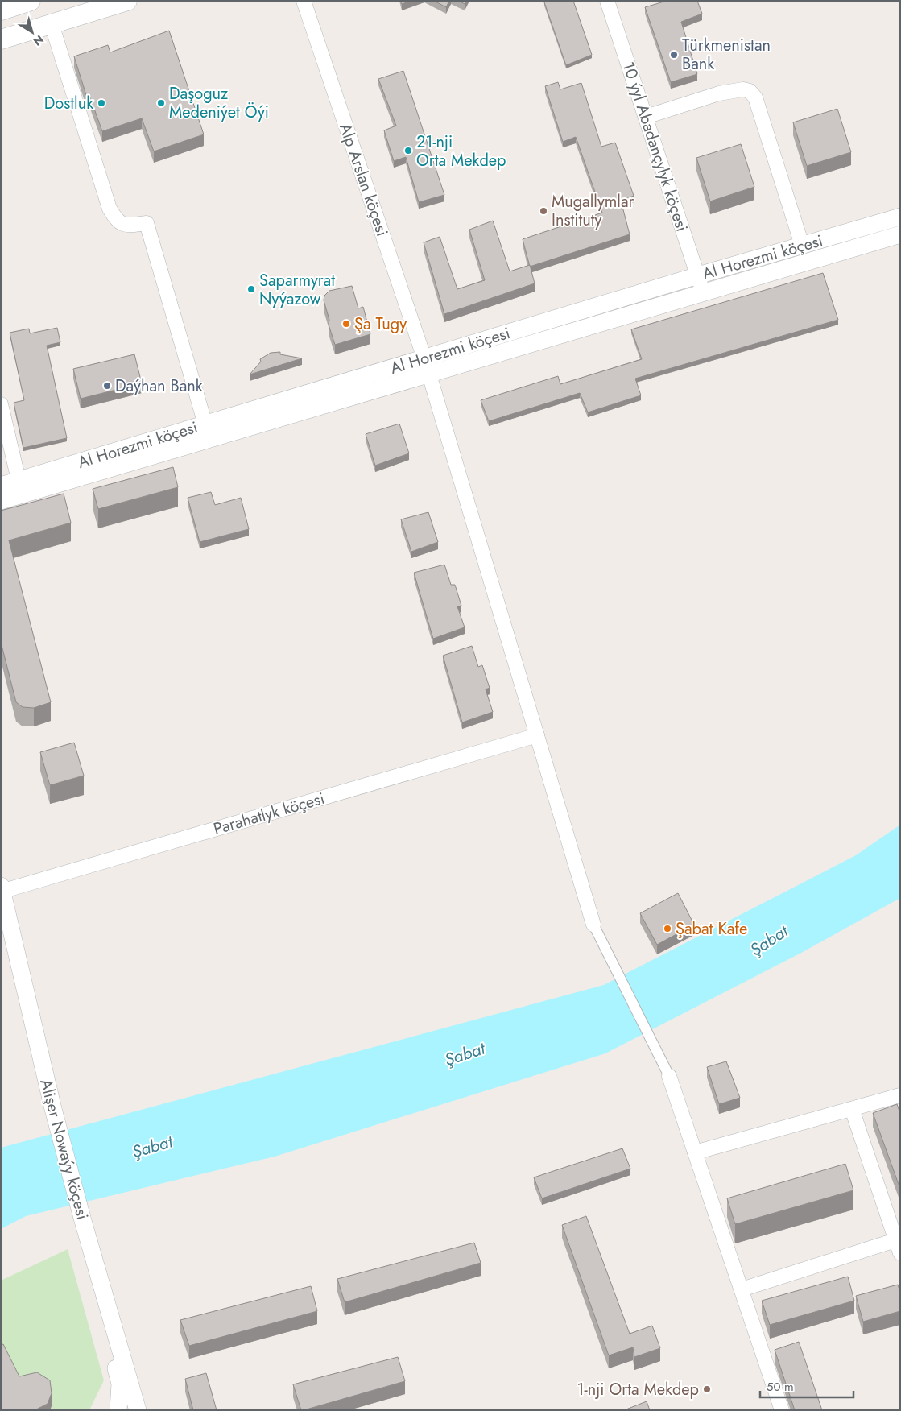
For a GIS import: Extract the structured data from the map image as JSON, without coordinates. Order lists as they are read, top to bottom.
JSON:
{
  "streets": {
    "street": [
      "10 ýyl Abadançylyk köçesi",
      "Alp Arslan köçesi",
      "Al Horezmi köçesi",
      "Parahatlyk köçesi",
      "Alişer Nowaýy köçesi"
    ]
  },
  "crossings": [
    ["10 ýyl Abadançylyk köçesi", "Al Horezmi köçesi"],
    ["Alp Arslan köçesi", "Al Horezmi köçesi"],
    ["Alp Arslan köçesi", "Parahatlyk köçesi"],
    ["Parahatlyk köçesi", "Alişer Nowaýy köçesi"]
  ],
  "water": ["Şabat"],
  "places": [
    "Türkmenistan Bank",
    "Dostluk",
    "Daşoguz Medeniýet Öýi",
    "21-nji Orta Mekdep",
    "Mugallymlar Instituty",
    "Saparmyrat Nyýazow",
    "Şa Tugy",
    "Daýhan Bank",
    "Şabat Kafe",
    "1-nji Orta Mekdep"
  ],
  "scale_bar": "50 m",
  "north": "bottom right"
}
